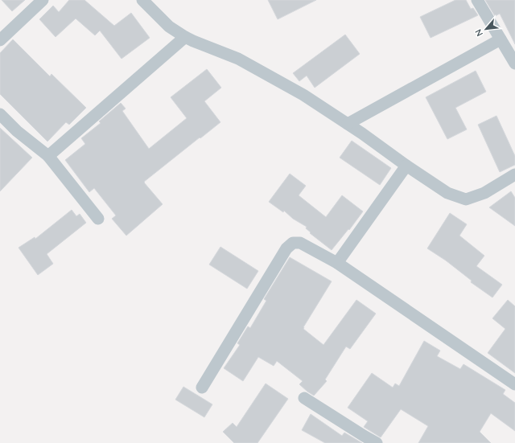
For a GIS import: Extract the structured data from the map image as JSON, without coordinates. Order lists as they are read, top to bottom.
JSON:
{
  "north": "bottom left"
}
